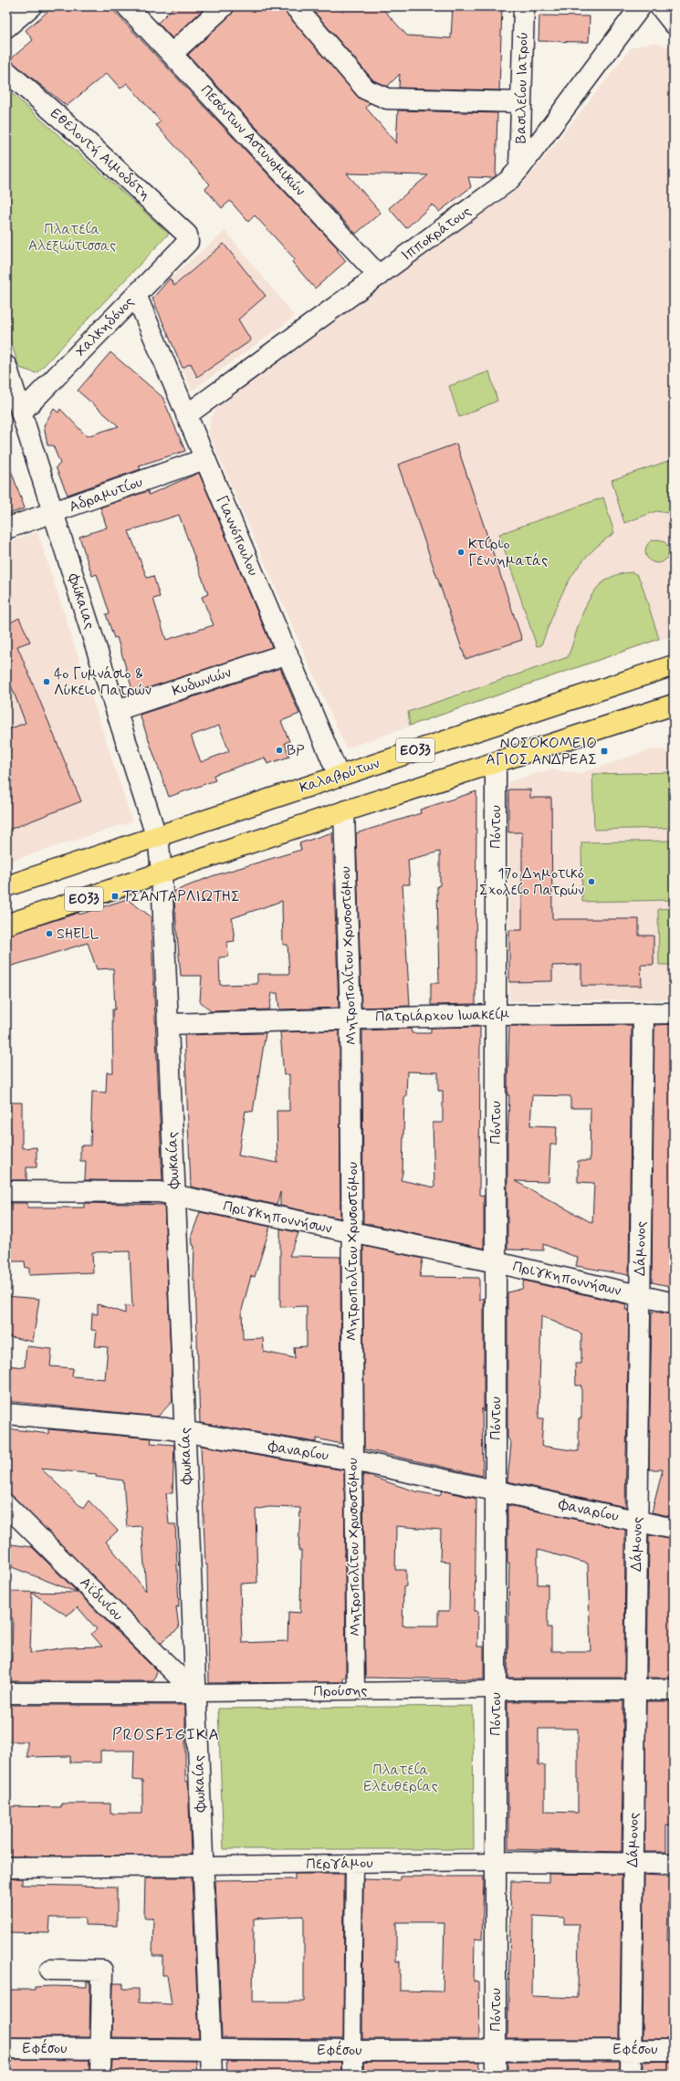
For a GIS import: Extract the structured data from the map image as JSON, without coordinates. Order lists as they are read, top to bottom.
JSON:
{
  "streets": {
    "main road": ["ΕΟ33", "Καλαβρύτων"],
    "street": [
      "Βασιλείου Ιατρού",
      "Πεσόντων Αστυνομικών",
      "Εθελοντή Αιμοδότη",
      "Ιπποκράτους",
      "Χαλκηδόνος",
      "Αδραμυτίου",
      "Γιαννόπουλου",
      "Φώκαιας",
      "Κυδωνιών",
      "Πόντου",
      "Μητροπολίτου Χρυσοστόμου",
      "Πατριάρχου Ιωακείμ",
      "Φωκαίας",
      "Πριγκηποννήσων",
      "Δάμονος",
      "Φαναρίου",
      "Αϊδινίου",
      "Προύσης",
      "Περγάμου",
      "Εφέσου"
    ]
  },
  "crossings": [
    ["Βασιλείου Ιατρού", "Ιπποκράτους"],
    ["Πεσόντων Αστυνομικών", "Ιπποκράτους"],
    ["Εθελοντή Αιμοδότη", "Χαλκηδόνος"],
    ["Ιπποκράτους", "Γιαννόπουλου"],
    ["Χαλκηδόνος", "Γιαννόπουλου"],
    ["Χαλκηδόνος", "Φώκαιας"],
    ["Αδραμυτίου", "Γιαννόπουλου"],
    ["Αδραμυτίου", "Φώκαιας"],
    ["Γιαννόπουλου", "Κυδωνιών"],
    ["Γιαννόπουλου", "Καλαβρύτων"],
    ["Φώκαιας", "Κυδωνιών"],
    ["Φώκαιας", "Καλαβρύτων"],
    ["Φώκαιας", "Φωκαίας"],
    ["ΕΟ33", "Πόντου"],
    ["ΕΟ33", "Μητροπολίτου Χρυσοστόμου"],
    ["ΕΟ33", "Φωκαίας"],
    ["Καλαβρύτων", "Φωκαίας"],
    ["Πόντου", "Πατριάρχου Ιωακείμ"],
    ["Πόντου", "Πριγκηποννήσων"],
    ["Πόντου", "Φαναρίου"],
    ["Πόντου", "Προύσης"],
    ["Πόντου", "Περγάμου"],
    ["Πόντου", "Εφέσου"],
    ["Μητροπολίτου Χρυσοστόμου", "Πατριάρχου Ιωακείμ"],
    ["Μητροπολίτου Χρυσοστόμου", "Πριγκηποννήσων"],
    ["Μητροπολίτου Χρυσοστόμου", "Φαναρίου"],
    ["Μητροπολίτου Χρυσοστόμου", "Προύσης"],
    ["Πατριάρχου Ιωακείμ", "Φωκαίας"],
    ["Πατριάρχου Ιωακείμ", "Δάμονος"],
    ["Φωκαίας", "Πριγκηποννήσων"],
    ["Φωκαίας", "Φαναρίου"],
    ["Φωκαίας", "Αϊδινίου"],
    ["Φωκαίας", "Προύσης"],
    ["Φωκαίας", "Περγάμου"],
    ["Φωκαίας", "Εφέσου"],
    ["Πριγκηποννήσων", "Δάμονος"],
    ["Δάμονος", "Φαναρίου"],
    ["Δάμονος", "Προύσης"],
    ["Δάμονος", "Περγάμου"],
    ["Δάμονος", "Εφέσου"],
    ["Αϊδινίου", "Προύσης"]
  ],
  "districts": ["PROSFIGIKA"],
  "parks": ["Πλατεία Αλεξιώτισσας", "Πλατεία Ελευθερίας"],
  "places": {
    "other": [
      "Κτίριο Γεννηματάς",
      "4ο Γυμνάσιο & Λύκειο Πατρών",
      "BP",
      "17ο Δημοτικό Σχολείο Πατρών",
      "SHELL"
    ],
    "transit": ["ΝΟΣΟΚΟΜΕΙΟ ΑΓΙΟΣ ΑΝΔΡΕΑΣ", "ΤΣΑΝΤΑΡΛΙΩΤΗΣ"]
  }
}
